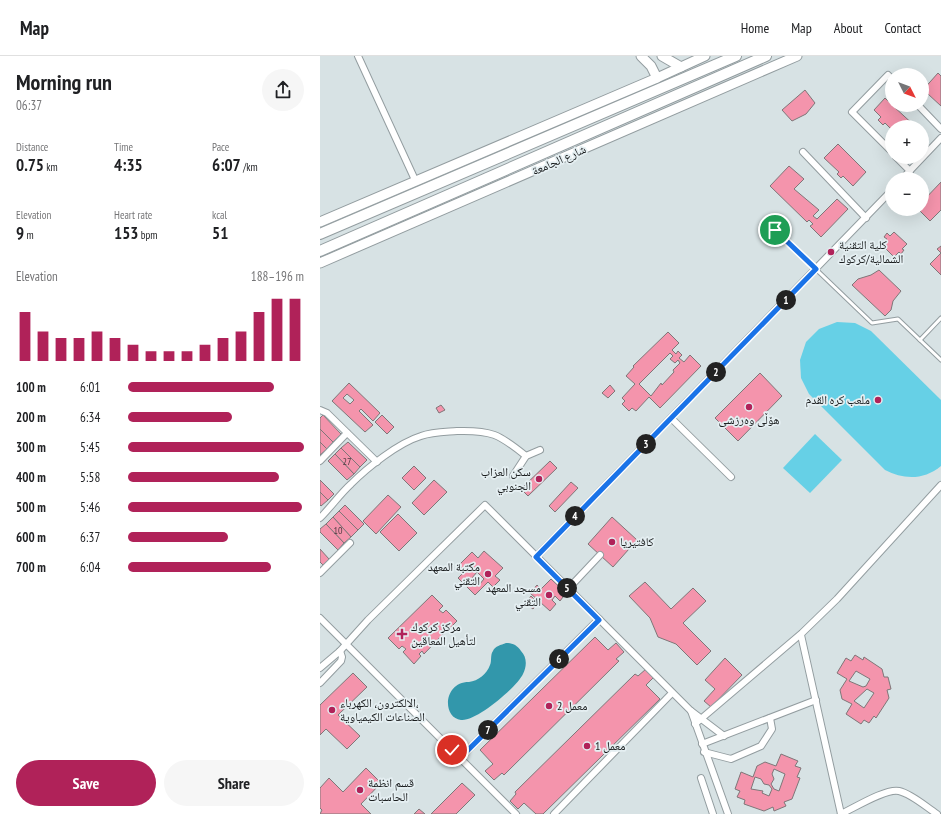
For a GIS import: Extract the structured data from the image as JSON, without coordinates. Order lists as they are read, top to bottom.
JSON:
{
  "streets": {
    "street": ["شارع الجامعة"]
  },
  "places": {
    "other": [
      "كلية التقنية الشمالية/كركوك",
      "ملعب كره القدم",
      "هۆڵی وەرزشی",
      "سكن العزاب الجنوبي",
      "کافتیریا",
      "مكتبة المعهد التقني",
      "مسجد المعهد التقني",
      "معمل 2",
      "الالكترون، الكهرباء، الصناعات الكيمياوية",
      "معمل 1",
      "قسم انظمة الحاسبات"
    ],
    "health": ["مركز كركوك لتأهيل المعاقين"]
  },
  "house_numbers": ["27", "10"],
  "north": "bottom right",
  "page": {
    "header": "Map",
    "nav": [
      "Home",
      "Map",
      "About",
      "Contact"
    ],
    "heading": ["Morning run", "06:37"],
    "map_buttons": ["+", "−"],
    "stats": [
      ["Distance", "0.75 km"],
      ["Time", "4:35"],
      ["Pace", "6:07 /km"],
      ["Elevation", "9 m"],
      ["Heart rate", "153 bpm"],
      ["kcal", "51"]
    ],
    "chart": ["Elevation", "188–196 m"],
    "pins": [
      "1",
      "2",
      "3",
      "4",
      "5",
      "6",
      "7"
    ],
    "list": [
      {
        "name": "100 m",
        "note": "6:01"
      },
      {
        "name": "200 m",
        "note": "6:34"
      },
      {
        "name": "300 m",
        "note": "5:45"
      },
      {
        "name": "400 m",
        "note": "5:58"
      },
      {
        "name": "500 m",
        "note": "5:46"
      },
      {
        "name": "600 m",
        "note": "6:37"
      },
      {
        "name": "700 m",
        "note": "6:04"
      }
    ],
    "buttons": ["Save", "Share"]
  }
}
